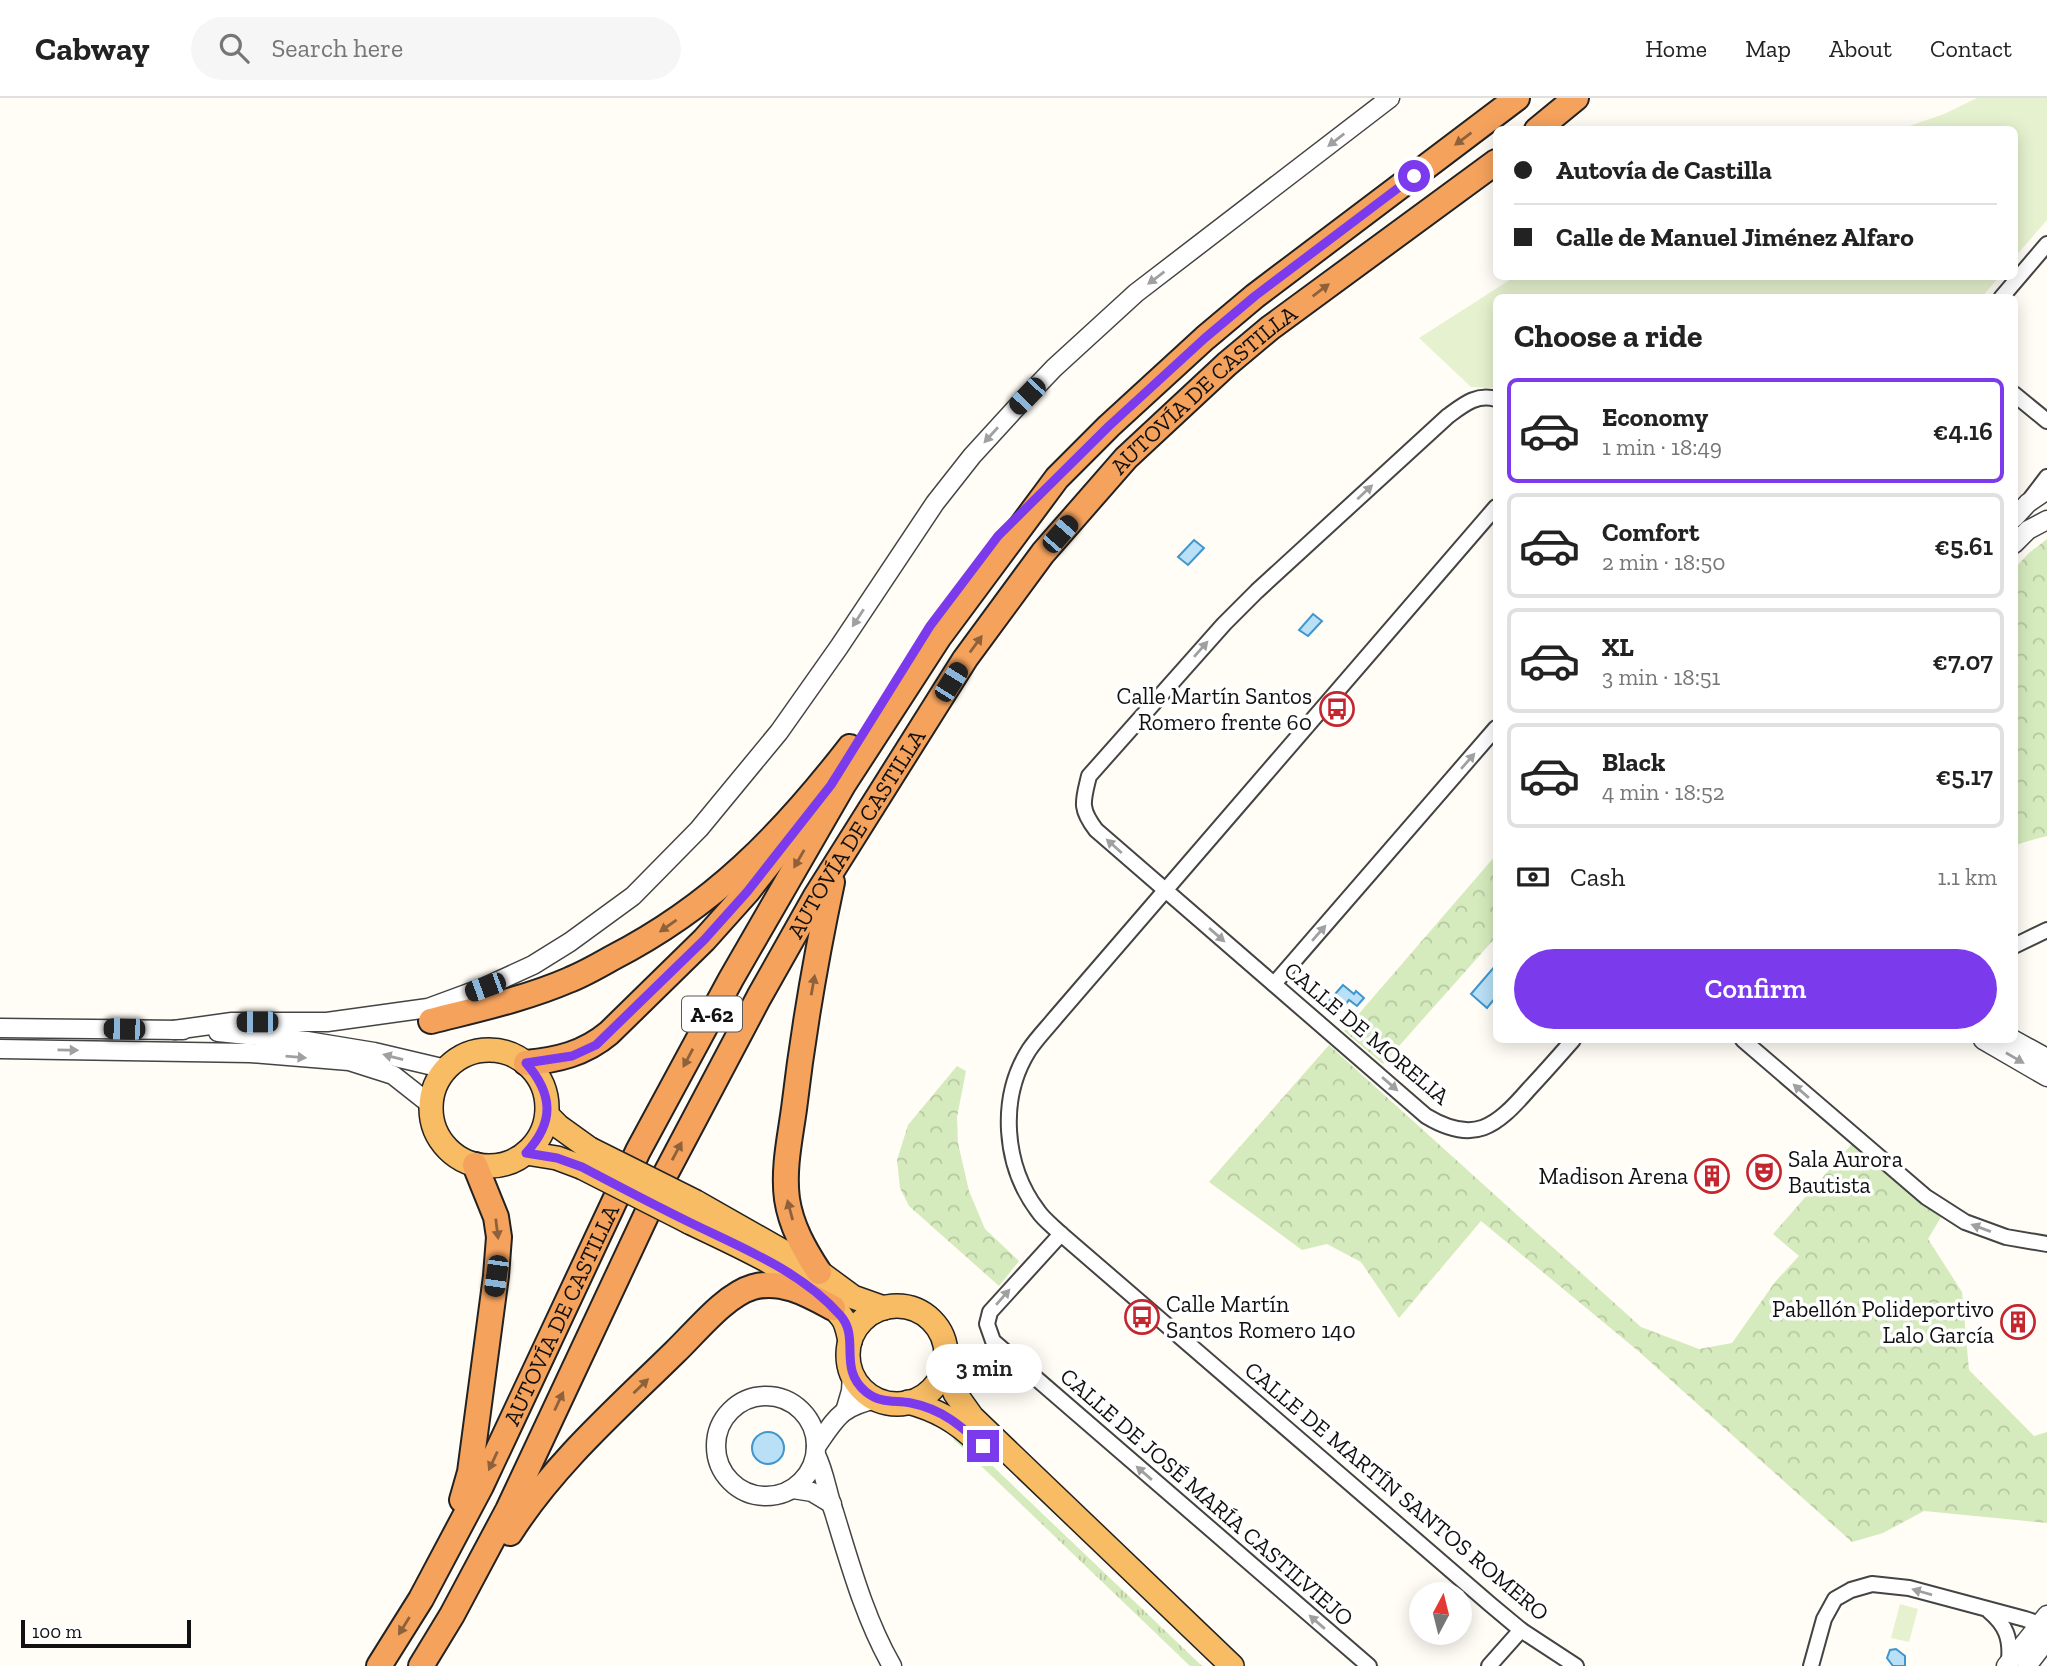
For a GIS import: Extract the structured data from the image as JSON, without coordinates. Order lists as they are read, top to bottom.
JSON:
{
  "streets": {
    "highway": ["AUTOVÍA DE CASTILLA", "A-62"],
    "street": ["CALLE DE MORELIA", "CALLE DE MARTÍN SANTOS ROMERO", "CALLE DE JOSÉ MARÍA CASTILVIEJO"]
  },
  "crossings": [
    ["CALLE DE MORELIA", "CALLE DE MARTÍN SANTOS ROMERO"],
    ["CALLE DE MARTÍN SANTOS ROMERO", "CALLE DE JOSÉ MARÍA CASTILVIEJO"]
  ],
  "one_way": ["CALLE DE JOSÉ MARÍA CASTILVIEJO"],
  "places": {
    "bus stop": ["Calle Martín Santos Romero frente 60", "Calle Martín Santos Romero 140"],
    "theatre": ["Sala Aurora Bautista"],
    "building": ["Madison Arena", "Pabellón Polideportivo Lalo García"]
  },
  "scale_bar": "100 m",
  "north": "top",
  "page": {
    "header": "Cabway",
    "search": "Search here",
    "nav": [
      "Home",
      "Map",
      "About",
      "Contact"
    ],
    "banner": ["Autovía de Castilla", "Calle de Manuel Jiménez Alfaro"],
    "heading": "Choose a ride",
    "list": [
      {
        "name": "Economy",
        "note": "1 min · 18:49",
        "value": "€4.16"
      },
      {
        "name": "Comfort",
        "note": "2 min · 18:50",
        "value": "€5.61"
      },
      {
        "name": "XL",
        "note": "3 min · 18:51",
        "value": "€7.07"
      },
      {
        "name": "Black",
        "note": "4 min · 18:52",
        "value": "€5.17"
      }
    ],
    "pay": ["Cash", "1.1 km"],
    "buttons": "Confirm",
    "bubble": "3 min",
    "scale": "100 m"
  }
}
